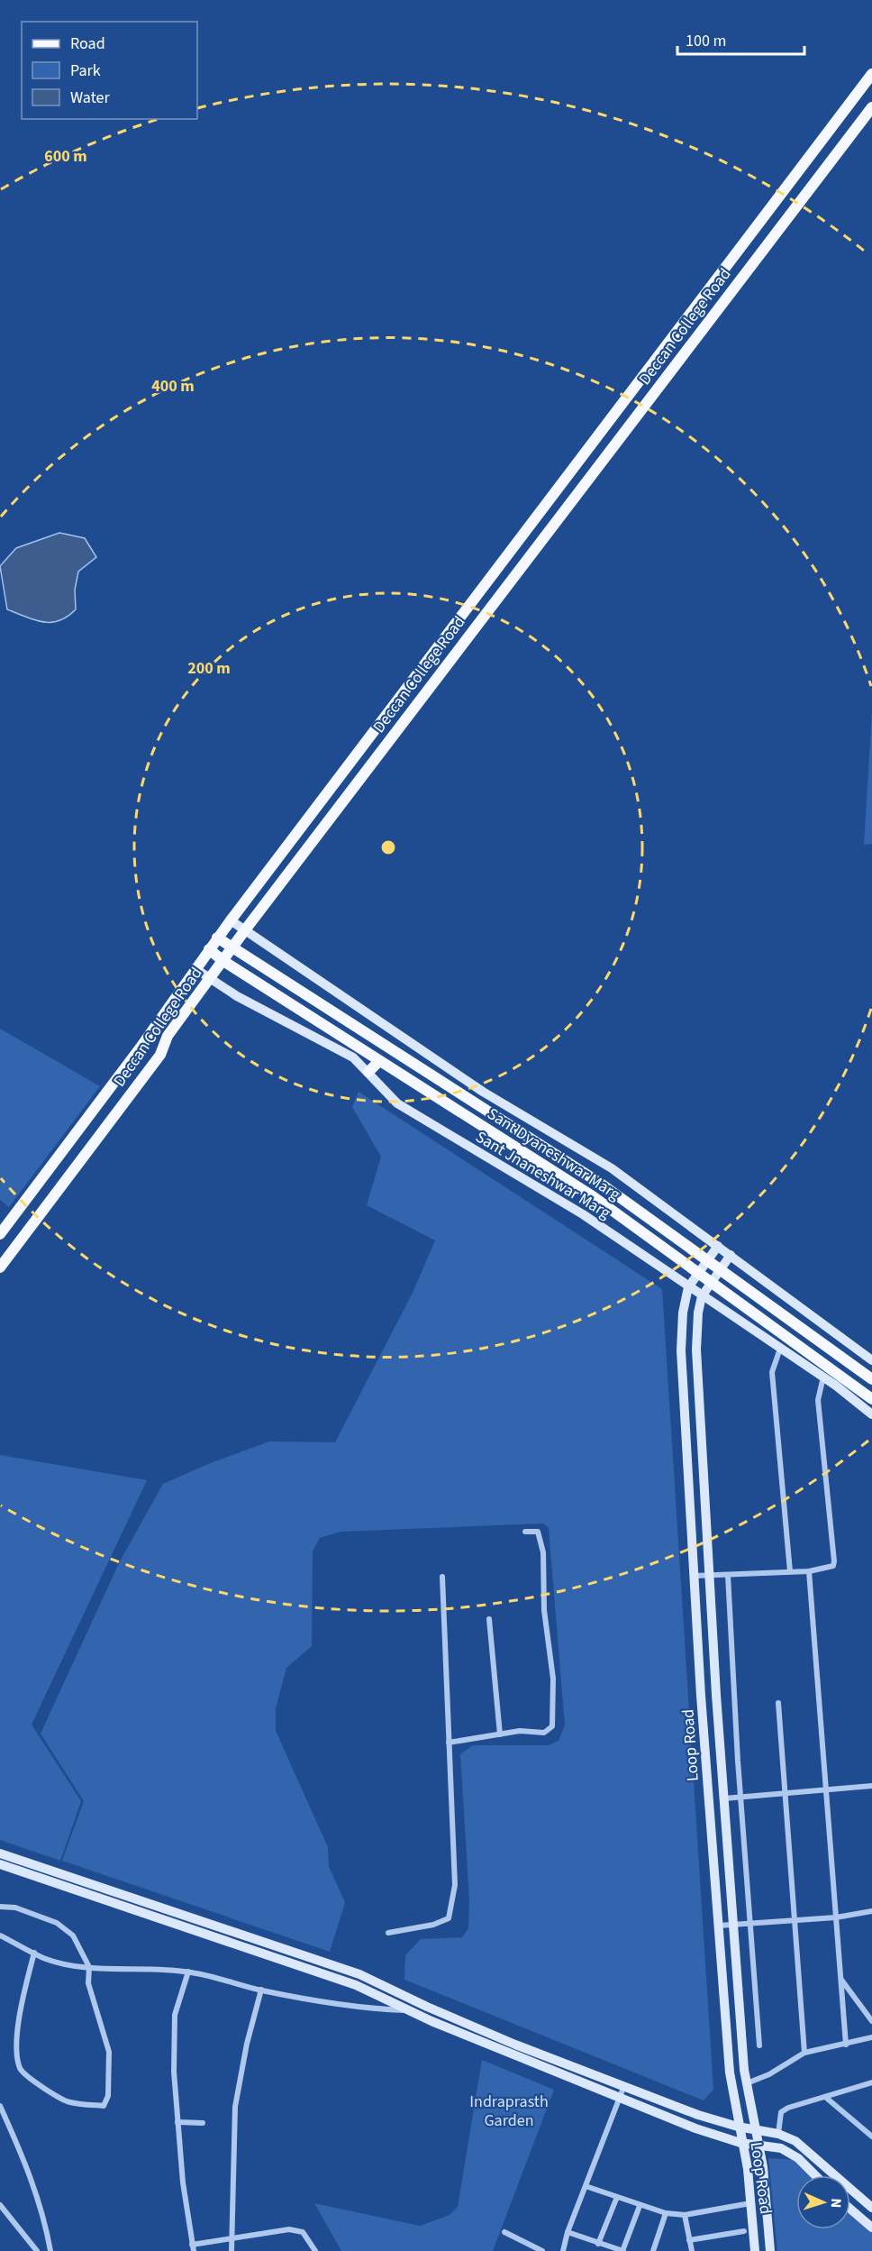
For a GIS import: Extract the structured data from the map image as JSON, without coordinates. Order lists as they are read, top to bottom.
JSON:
{
  "streets": {
    "main road": ["Deccan College Road", "Sant Dyaneshwar Marg"],
    "street": ["Sant Jnaneshwar Marg", "Loop Road"]
  },
  "crossings": [
    ["Deccan College Road", "Sant Dyaneshwar Marg"],
    ["Deccan College Road", "Sant Jnaneshwar Marg"],
    ["Sant Dyaneshwar Marg", "Loop Road"],
    ["Sant Jnaneshwar Marg", "Loop Road"]
  ],
  "parks": ["Indraprasth Garden"],
  "legend": ["Road", "Park", "Water"],
  "scale_bar": "100 m",
  "north": "right",
  "rings": ["600 m", "400 m", "200 m"]
}
